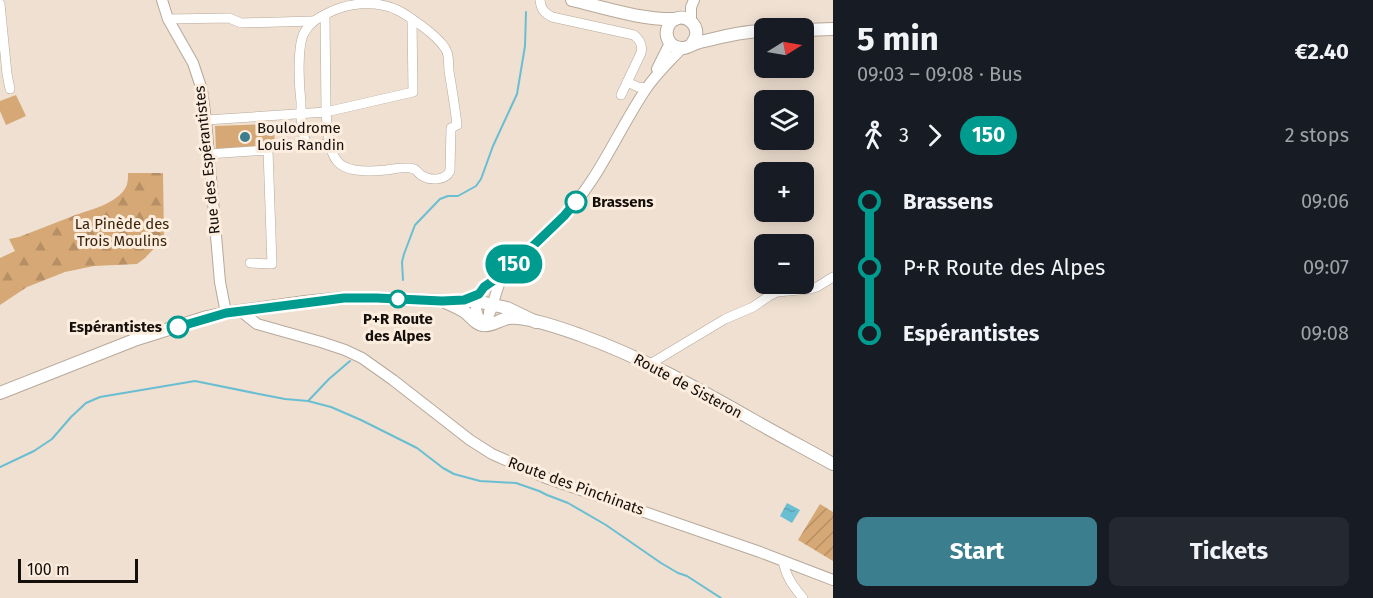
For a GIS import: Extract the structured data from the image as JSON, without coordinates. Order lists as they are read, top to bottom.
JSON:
{
  "streets": {
    "main road": ["Route de Sisteron"],
    "street": ["Rue des Espérantistes", "Route des Pinchinats"]
  },
  "crossings": [
    ["Rue des Espérantistes", "Route de Sisteron"],
    ["Route de Sisteron", "Route des Pinchinats"]
  ],
  "parks": ["La Pinède des Trois Moulins"],
  "places": [
    "Boulodrome Louis Randin",
    "Brassens",
    "P+R Route des Alpes",
    "Espérantistes"
  ],
  "lines": ["bus line 150"],
  "scale_bar": "100 m",
  "north": "right",
  "page": {
    "on_map": "150",
    "heading": ["5 min", "09:03 – 09:08 · Bus", "€2.40"],
    "map_buttons": ["+", "−"],
    "legs": ["3", "150", "2 stops"],
    "list": [
      {
        "name": "Brassens",
        "value": "09:06"
      },
      {
        "name": "P+R Route des Alpes",
        "value": "09:07"
      },
      {
        "name": "Espérantistes",
        "value": "09:08"
      }
    ],
    "buttons": ["Start", "Tickets"],
    "scale": "100 m"
  }
}
